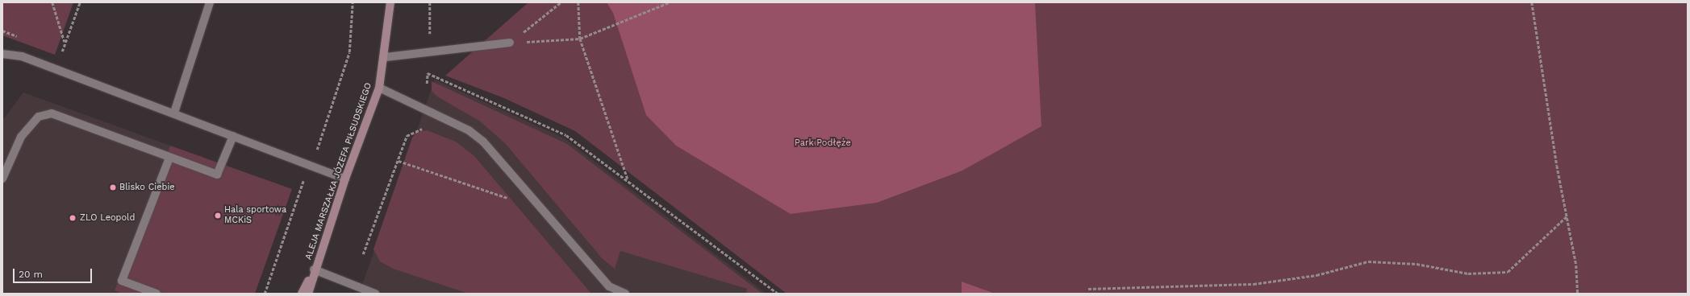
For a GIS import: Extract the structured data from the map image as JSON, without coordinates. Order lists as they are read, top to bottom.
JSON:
{
  "streets": {
    "street": ["ALEJA MARSZAŁKA JÓZEFA PIŁSUDSKIEGO"]
  },
  "parks": ["Park Podłęże"],
  "places": ["Blisko Ciebie", "Hala sportowa MCKiS", "ZLO Leopold"],
  "scale_bar": "20 m"
}
